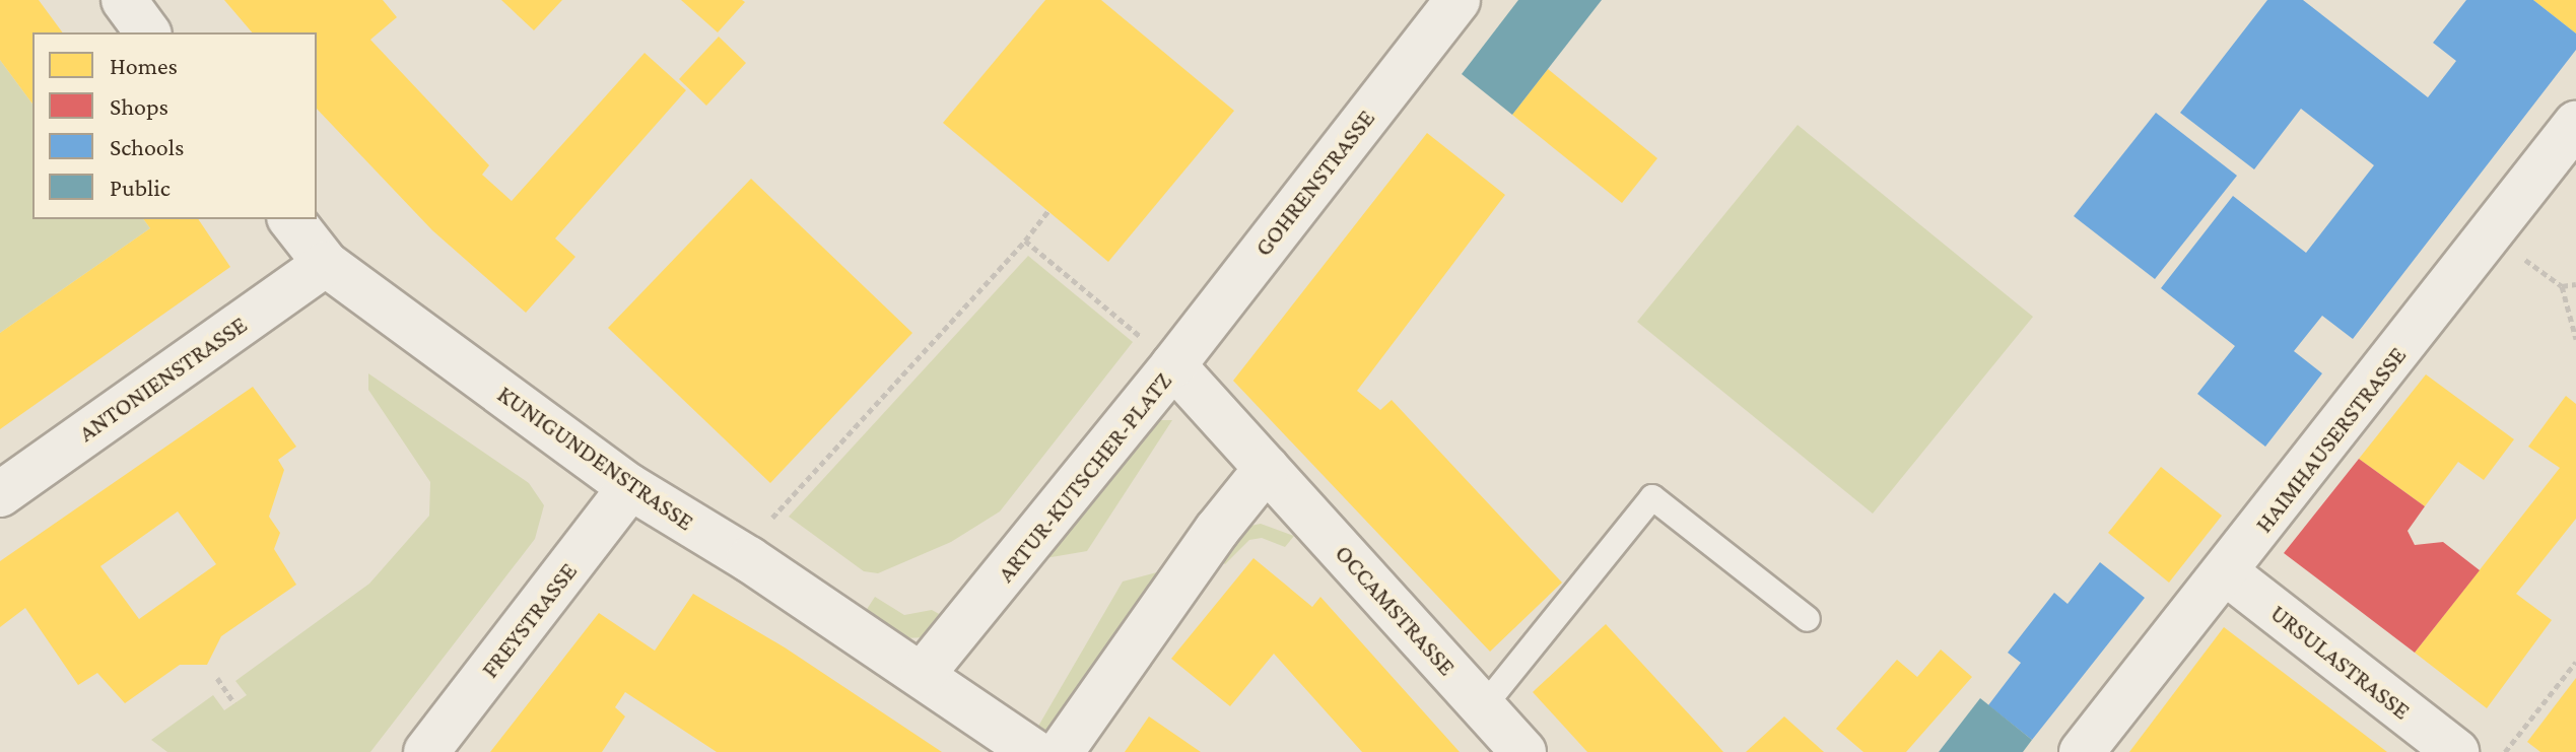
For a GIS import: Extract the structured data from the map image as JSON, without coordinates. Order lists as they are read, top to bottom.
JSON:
{
  "streets": {
    "street": [
      "GOHRENSTRASSE",
      "ANTONIENSTRASSE",
      "HAIMHAUSERSTRASSE",
      "KUNIGUNDENSTRASSE",
      "ARTUR-KUTSCHER-PLATZ",
      "OCCAMSTRASSE",
      "FREYSTRASSE",
      "URSULASTRASSE"
    ]
  },
  "crossings": [
    ["GOHRENSTRASSE", "ARTUR-KUTSCHER-PLATZ"],
    ["ANTONIENSTRASSE", "KUNIGUNDENSTRASSE"],
    ["HAIMHAUSERSTRASSE", "URSULASTRASSE"],
    ["KUNIGUNDENSTRASSE", "ARTUR-KUTSCHER-PLATZ"],
    ["KUNIGUNDENSTRASSE", "FREYSTRASSE"],
    ["ARTUR-KUTSCHER-PLATZ", "OCCAMSTRASSE"]
  ],
  "legend": [
    "Homes",
    "Shops",
    "Schools",
    "Public"
  ]
}
